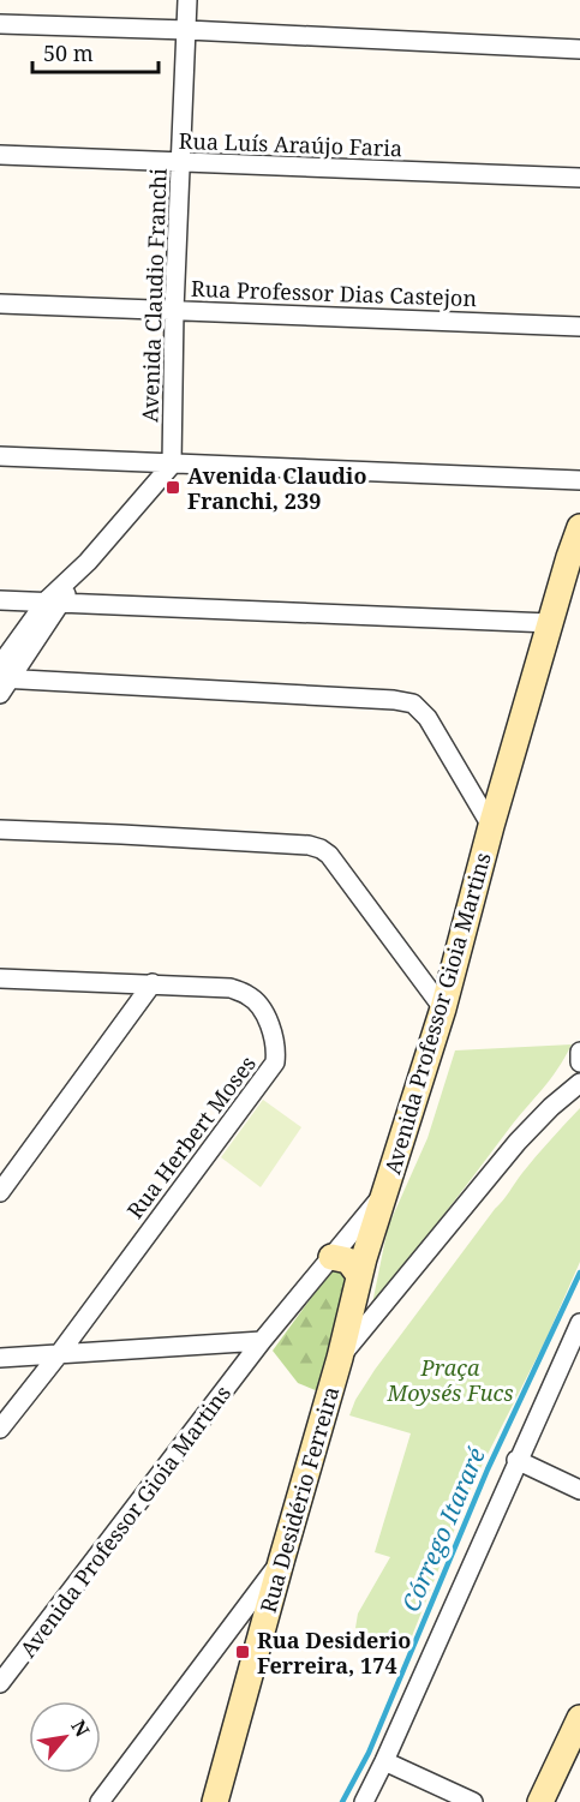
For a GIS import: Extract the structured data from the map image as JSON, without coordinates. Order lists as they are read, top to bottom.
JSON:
{
  "streets": {
    "street": [
      "Rua Luís Araújo Faria",
      "Rua Professor Dias Castejon",
      "Avenida Claudio Franchi",
      "Avenida Professor Gioia Martins",
      "Rua Herbert Moses",
      "Rua Desidério Ferreira"
    ]
  },
  "crossings": [
    ["Rua Luís Araújo Faria", "Avenida Claudio Franchi"],
    ["Rua Professor Dias Castejon", "Avenida Claudio Franchi"],
    ["Avenida Professor Gioia Martins", "Rua Desidério Ferreira"]
  ],
  "water": ["Córrego Itararé"],
  "parks": ["Praça Moysés Fucs"],
  "places": {
    "transit": ["Avenida Claudio Franchi, 239", "Rua Desiderio Ferreira, 174"]
  },
  "scale_bar": "50 m",
  "north": "top right"
}
